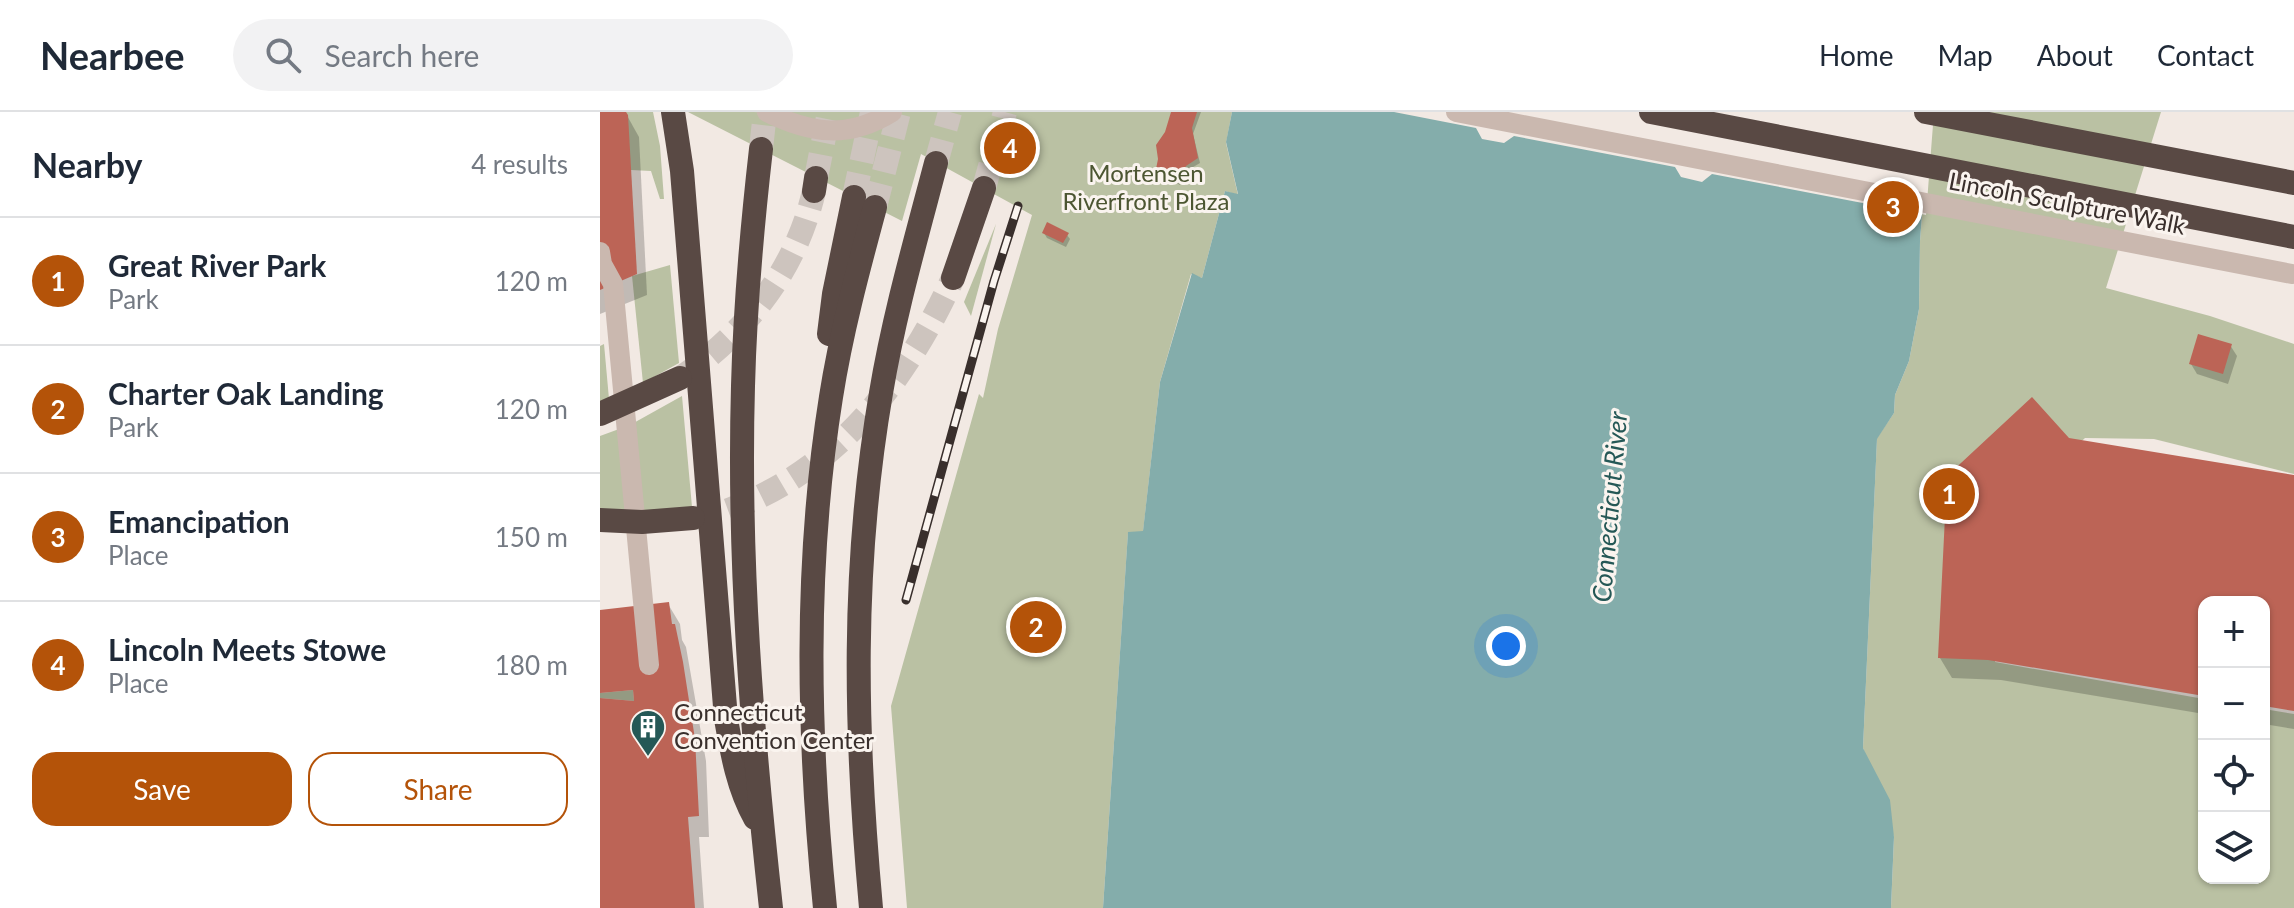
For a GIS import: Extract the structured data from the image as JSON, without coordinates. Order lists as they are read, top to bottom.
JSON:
{
  "streets": {
    "street": ["Lincoln Sculpture Walk"]
  },
  "water": ["Connecticut River"],
  "parks": ["Mortensen Riverfront Plaza"],
  "places": {
    "building": ["Connecticut Convention Center"]
  },
  "page": {
    "header": "Nearbee",
    "search": "Search here",
    "nav": [
      "Home",
      "Map",
      "About",
      "Contact"
    ],
    "heading": ["Nearby", "4 results"],
    "pins": [
      "4",
      "3",
      "1",
      "2"
    ],
    "list": [
      {
        "mark": "1",
        "name": "Great River Park",
        "note": "Park",
        "value": "120 m"
      },
      {
        "mark": "2",
        "name": "Charter Oak Landing",
        "note": "Park",
        "value": "120 m"
      },
      {
        "mark": "3",
        "name": "Emancipation",
        "note": "Place",
        "value": "150 m"
      },
      {
        "mark": "4",
        "name": "Lincoln Meets Stowe",
        "note": "Place",
        "value": "180 m"
      }
    ],
    "map_buttons": ["+", "−"],
    "buttons": ["Save", "Share"]
  }
}
